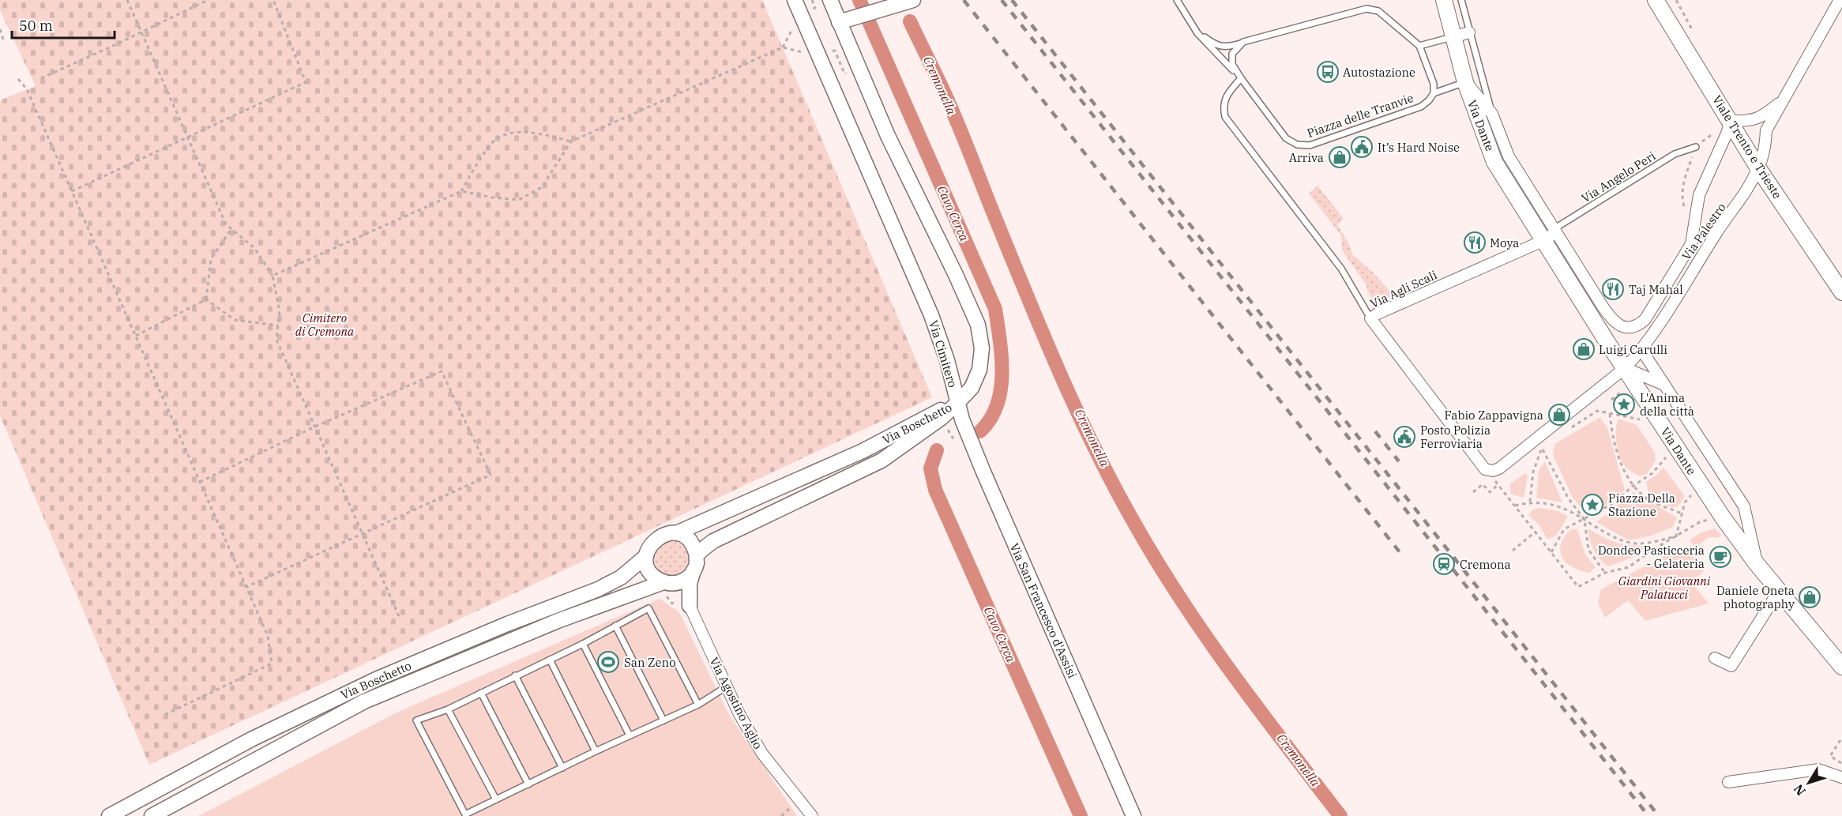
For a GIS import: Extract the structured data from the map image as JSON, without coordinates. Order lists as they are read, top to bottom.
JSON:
{
  "streets": {
    "main road": ["Via Dante", "Viale Trento e Trieste"],
    "street": [
      "Via Palestro",
      "Via Agli Scali",
      "Via Cimitero",
      "Via Boschetto",
      "Via San Francesco d'Assisi",
      "Via Agostino Aglio"
    ],
    "lane": ["Piazza delle Tranvie", "Via Angelo Peri"]
  },
  "crossings": [
    ["Via Dante", "Via Angelo Peri"],
    ["Via Dante", "Via Palestro"],
    ["Via Dante", "Via Agli Scali"],
    ["Viale Trento e Trieste", "Via Palestro"],
    ["Via Cimitero", "Via Boschetto"],
    ["Via Cimitero", "Via San Francesco d'Assisi"],
    ["Via Boschetto", "Via San Francesco d'Assisi"],
    ["Via Boschetto", "Via Agostino Aglio"]
  ],
  "water": ["Cremonella", "Cavo Cerca"],
  "parks": ["Cimitero di Cremona", "Giardini Giovanni Palatucci"],
  "places": {
    "bus stop": ["Autostazione"],
    "public building": ["It’s Hard Noise", "Posto Polizia Ferroviaria"],
    "shop": [
      "Arriva",
      "Luigi Carulli",
      "Fabio Zappavigna",
      "Daniele Oneta photography"
    ],
    "restaurant": ["Moya", "Taj Mahal"],
    "place": ["L'Anima della città", "Piazza Della Stazione"],
    "cafe": ["Dondeo Pasticceria - Gelateria"],
    "station": ["Cremona"],
    "sports": ["San Zeno"]
  },
  "scale_bar": "50 m",
  "north": "bottom left"
}
